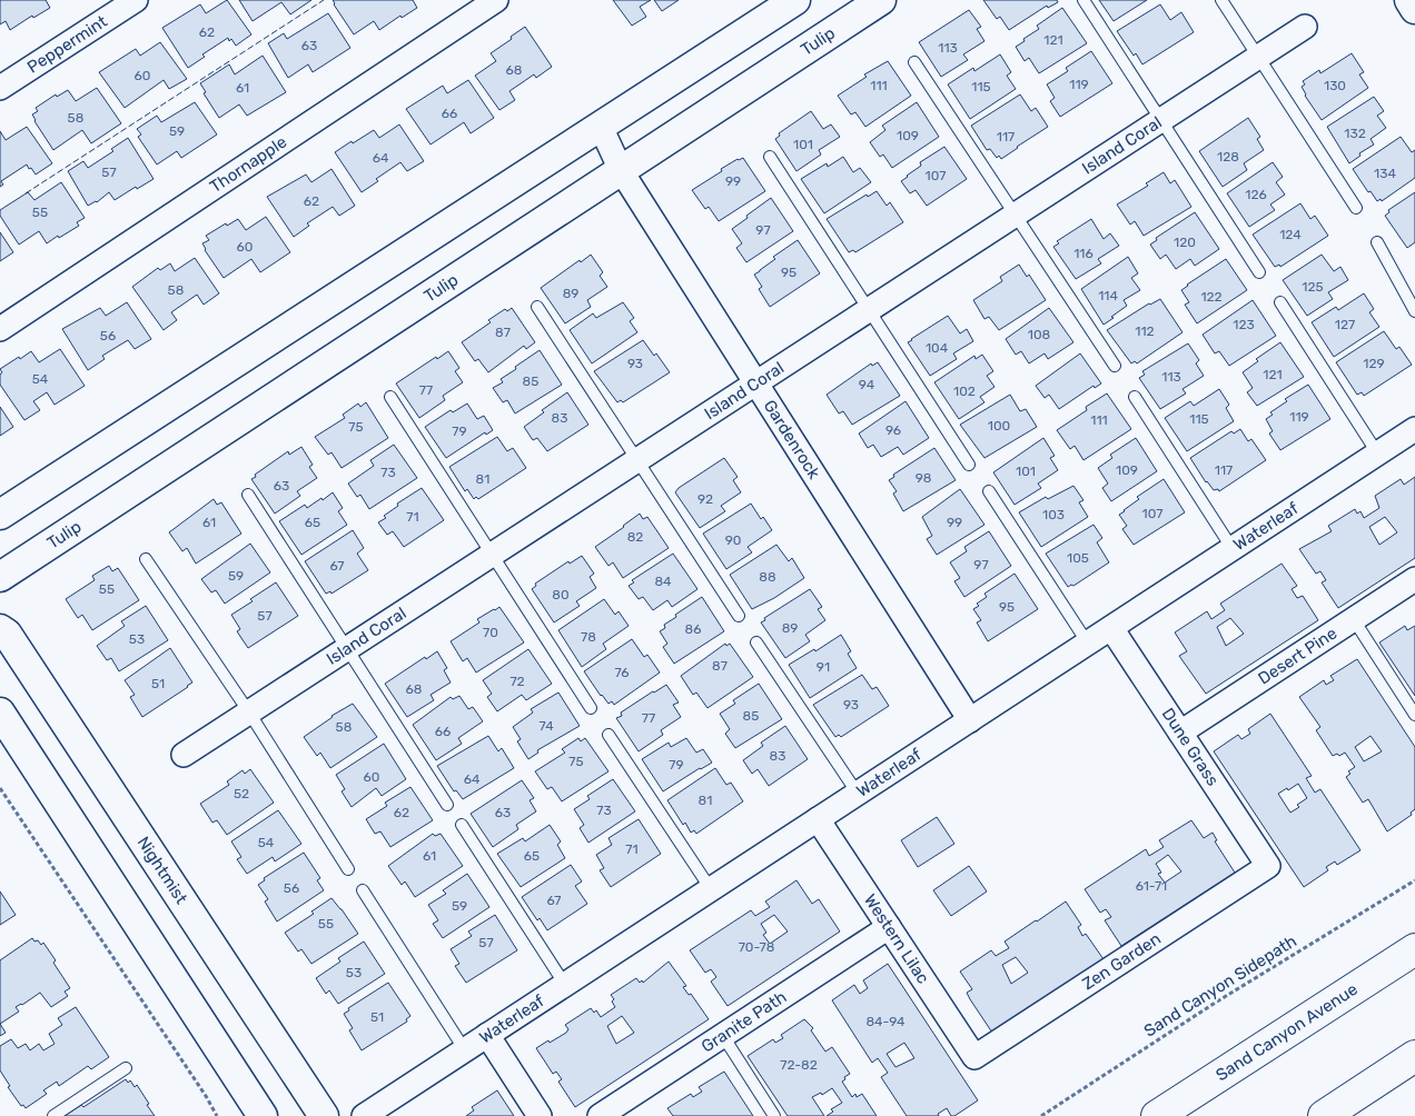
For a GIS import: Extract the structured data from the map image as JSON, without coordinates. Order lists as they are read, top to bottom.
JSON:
{
  "streets": {
    "main road": ["Sand Canyon Avenue"],
    "street": [
      "Tulip",
      "Peppermint",
      "Island Coral",
      "Thornapple",
      "Gardenrock",
      "Waterleaf",
      "Desert Pine",
      "Dune Grass",
      "Nightmist",
      "Western Lilac",
      "Zen Garden",
      "Granite Path"
    ],
    "path": ["Sand Canyon Sidepath"]
  },
  "crossings": [
    ["Tulip", "Gardenrock"],
    ["Island Coral", "Gardenrock"],
    ["Gardenrock", "Waterleaf"],
    ["Waterleaf", "Dune Grass"],
    ["Waterleaf", "Western Lilac"],
    ["Desert Pine", "Dune Grass"],
    ["Dune Grass", "Zen Garden"],
    ["Western Lilac", "Zen Garden"],
    ["Western Lilac", "Granite Path"]
  ],
  "house_numbers": [
    "62",
    "121",
    "63",
    "113",
    "68",
    "60",
    "119",
    "111",
    "130",
    "115",
    "61",
    "66",
    "58",
    "59",
    "132",
    "109",
    "117",
    "101",
    "128",
    "64",
    "57",
    "134",
    "107",
    "99",
    "126",
    "62",
    "55",
    "97",
    "124",
    "120",
    "60",
    "116",
    "95",
    "125",
    "58",
    "89",
    "114",
    "122",
    "123",
    "127",
    "112",
    "87",
    "108",
    "56",
    "104",
    "93",
    "129",
    "121",
    "113",
    "54",
    "85",
    "94",
    "77",
    "102",
    "119",
    "83",
    "115",
    "111",
    "100",
    "75",
    "96",
    "79",
    "109",
    "117",
    "101",
    "73",
    "98",
    "81",
    "63",
    "92",
    "107",
    "103",
    "71",
    "61",
    "65",
    "99",
    "82",
    "90",
    "105",
    "97",
    "67",
    "59",
    "88",
    "84",
    "55",
    "80",
    "95",
    "57",
    "89",
    "86",
    "70",
    "78",
    "53",
    "87",
    "91",
    "76",
    "72",
    "51",
    "68",
    "93",
    "85",
    "77",
    "74",
    "58",
    "66",
    "83",
    "75",
    "79",
    "60",
    "64",
    "52",
    "81",
    "73",
    "62",
    "63",
    "54",
    "71",
    "61",
    "65",
    "61-71",
    "56",
    "67",
    "59",
    "55",
    "57",
    "70-78",
    "53",
    "51",
    "84-94",
    "72-82"
  ]
}
